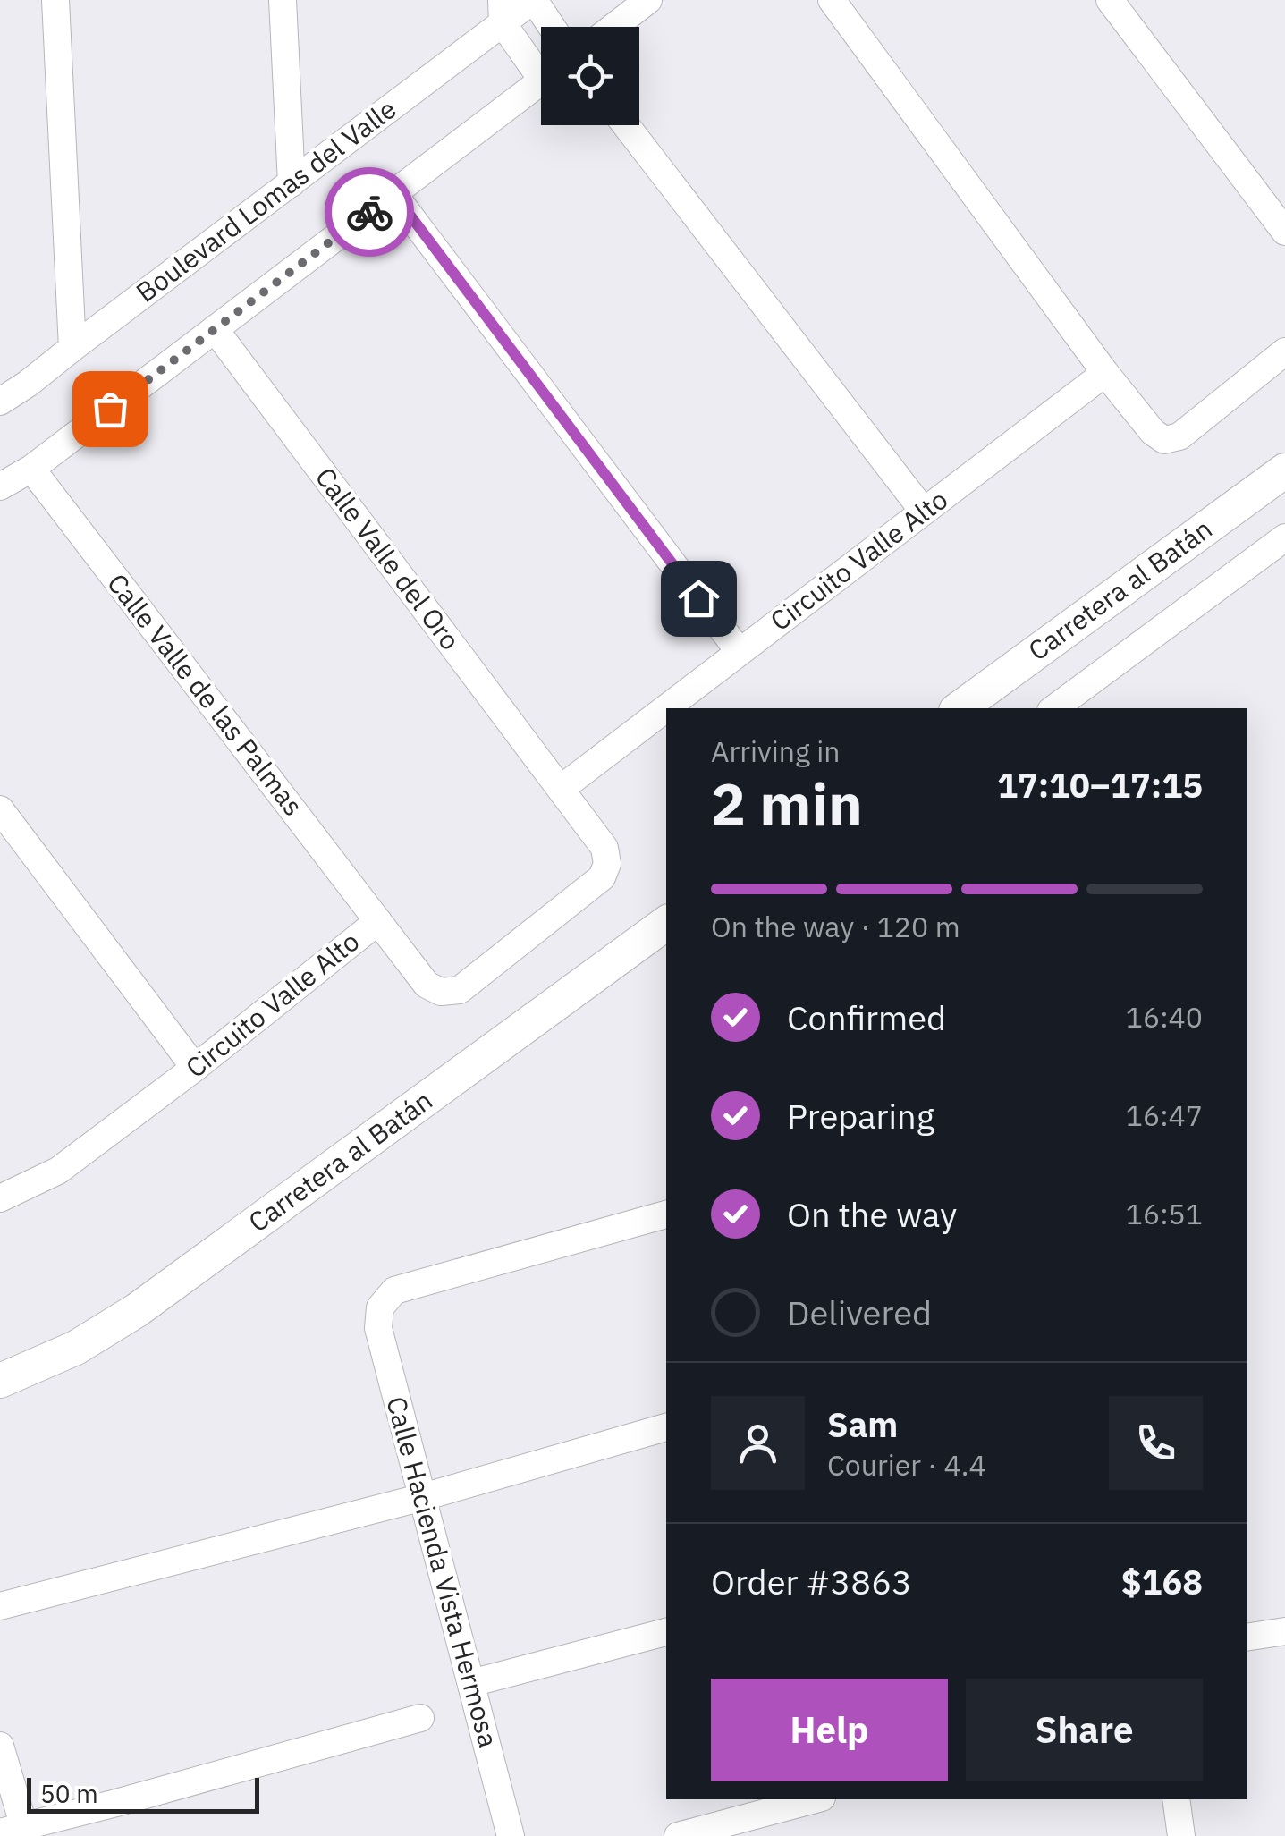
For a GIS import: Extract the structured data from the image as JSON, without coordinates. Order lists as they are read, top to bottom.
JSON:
{
  "streets": {
    "street": [
      "Boulevard Lomas del Valle",
      "Calle Valle del Oro",
      "Circuito Valle Alto",
      "Carretera al Batán",
      "Calle Valle de las Palmas",
      "Calle Hacienda Vista Hermosa"
    ]
  },
  "crossings": [
    ["Calle Valle del Oro", "Circuito Valle Alto"],
    ["Circuito Valle Alto", "Calle Valle de las Palmas"]
  ],
  "scale_bar": "50 m",
  "page": {
    "heading": ["2 min", "Arriving in", "17:10–17:15"],
    "panel": [
      "Sam",
      "Courier · 4.4",
      "Order #3863",
      "$168"
    ],
    "bar": "On the way · 120 m",
    "list": [
      ["Confirmed", "16:40"],
      ["Preparing", "16:47"],
      ["On the way", "16:51"],
      "Delivered"
    ],
    "buttons": ["Help", "Share"],
    "scale": "50 m"
  }
}
